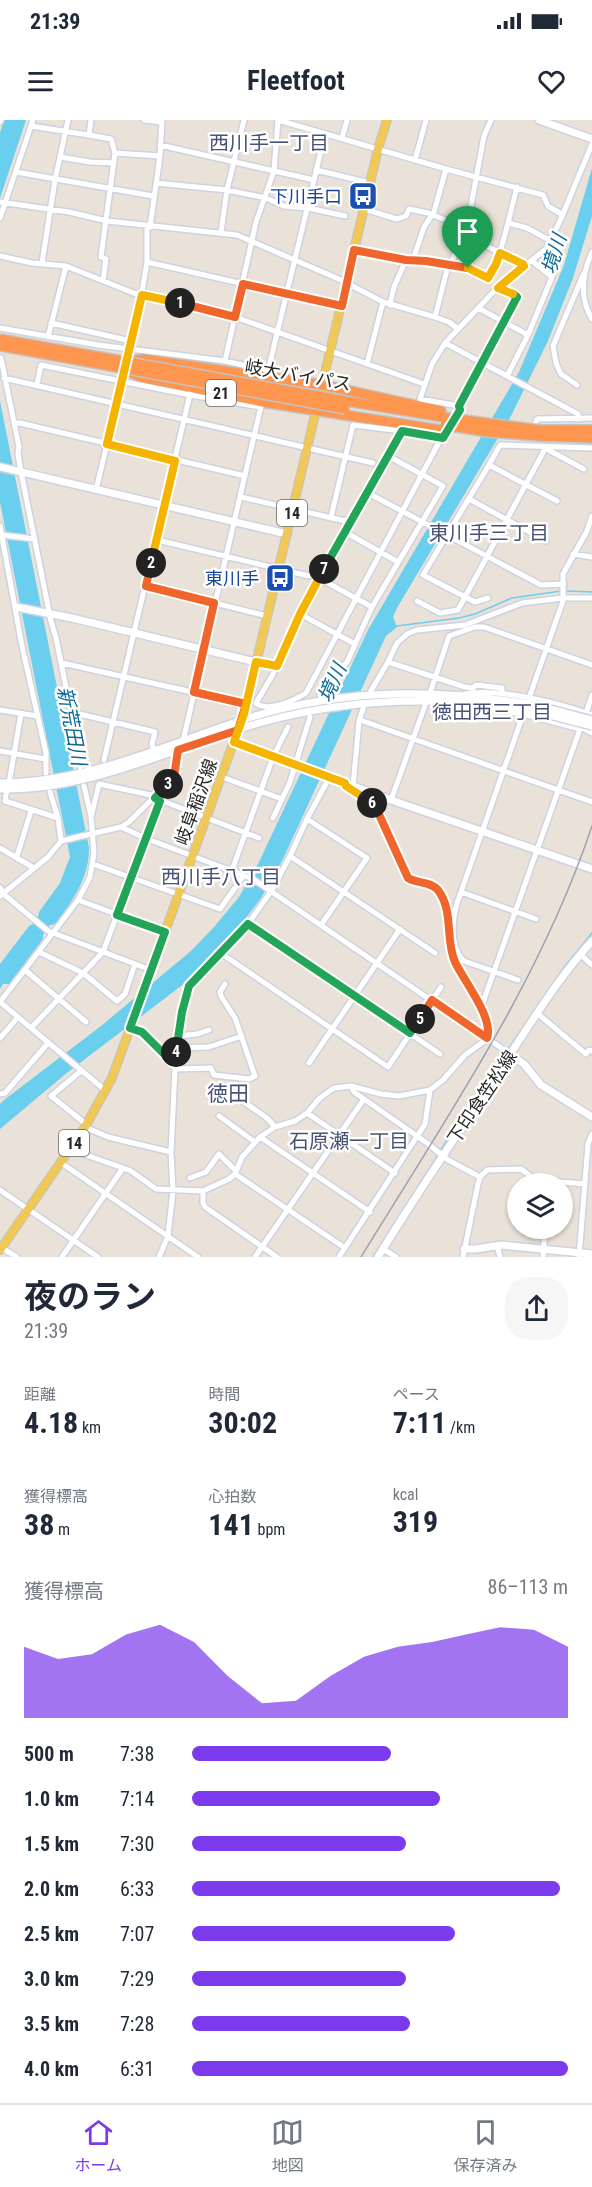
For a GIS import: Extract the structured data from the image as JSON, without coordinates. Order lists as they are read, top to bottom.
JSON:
{
  "streets": {
    "highway": ["岐大バイパス", "21"],
    "main road": ["14", "岐阜稲沢線"],
    "street": ["下印食笠松線"]
  },
  "crossings": [
    ["岐大バイパス", "21"],
    ["21", "岐阜稲沢線"]
  ],
  "districts": [
    "西川手一丁目",
    "東川手三丁目",
    "徳田西三丁目",
    "西川手八丁目",
    "徳田",
    "石原瀬一丁目"
  ],
  "water": ["境川", "新荒田川"],
  "places": {
    "bus stop": ["下川手口", "東川手"]
  },
  "page": {
    "status": "21:39",
    "header": "Fleetfoot",
    "pins": [
      "1",
      "2",
      "7",
      "3",
      "6",
      "5",
      "4"
    ],
    "heading": ["夜のラン", "21:39"],
    "stats": [
      ["距離", "4.18 km"],
      ["時間", "30:02"],
      ["ペース", "7:11 /km"],
      ["獲得標高", "38 m"],
      ["心拍数", "141 bpm"],
      ["kcal", "319"]
    ],
    "chart": ["獲得標高", "86–113 m"],
    "list": [
      {
        "name": "500 m",
        "note": "7:38"
      },
      {
        "name": "1.0 km",
        "note": "7:14"
      },
      {
        "name": "1.5 km",
        "note": "7:30"
      },
      {
        "name": "2.0 km",
        "note": "6:33"
      },
      {
        "name": "2.5 km",
        "note": "7:07"
      },
      {
        "name": "3.0 km",
        "note": "7:29"
      },
      {
        "name": "3.5 km",
        "note": "7:28"
      },
      {
        "name": "4.0 km",
        "note": "6:31"
      }
    ],
    "tabs": ["ホーム", "地図", "保存済み"]
  }
}
